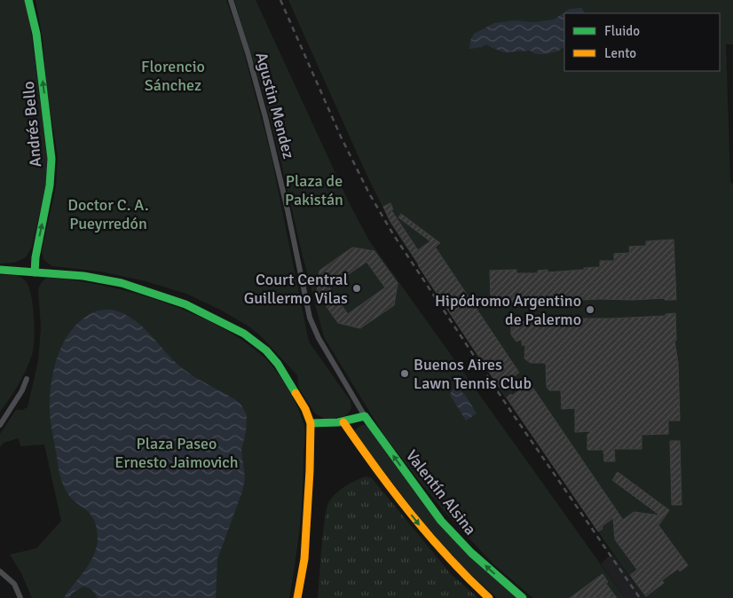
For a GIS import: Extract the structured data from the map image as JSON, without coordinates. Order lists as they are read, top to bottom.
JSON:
{
  "streets": {
    "main road": ["Andrés Bello", "Valentín Alsina"],
    "street": ["Agustin Mendez"]
  },
  "crossings": [
    ["Agustin Mendez", "Valentín Alsina"]
  ],
  "one_way": ["Andrés Bello"],
  "parks": [
    "Florencio Sánchez",
    "Plaza de Pakistán",
    "Doctor C. A. Pueyrredón",
    "Plaza Paseo Ernesto Jaimovich"
  ],
  "places": ["Court Central Guillermo Vilas", "Hipódromo Argentino de Palermo", "Buenos Aires Lawn Tennis Club"],
  "legend": ["Fluido", "Lento"]
}
